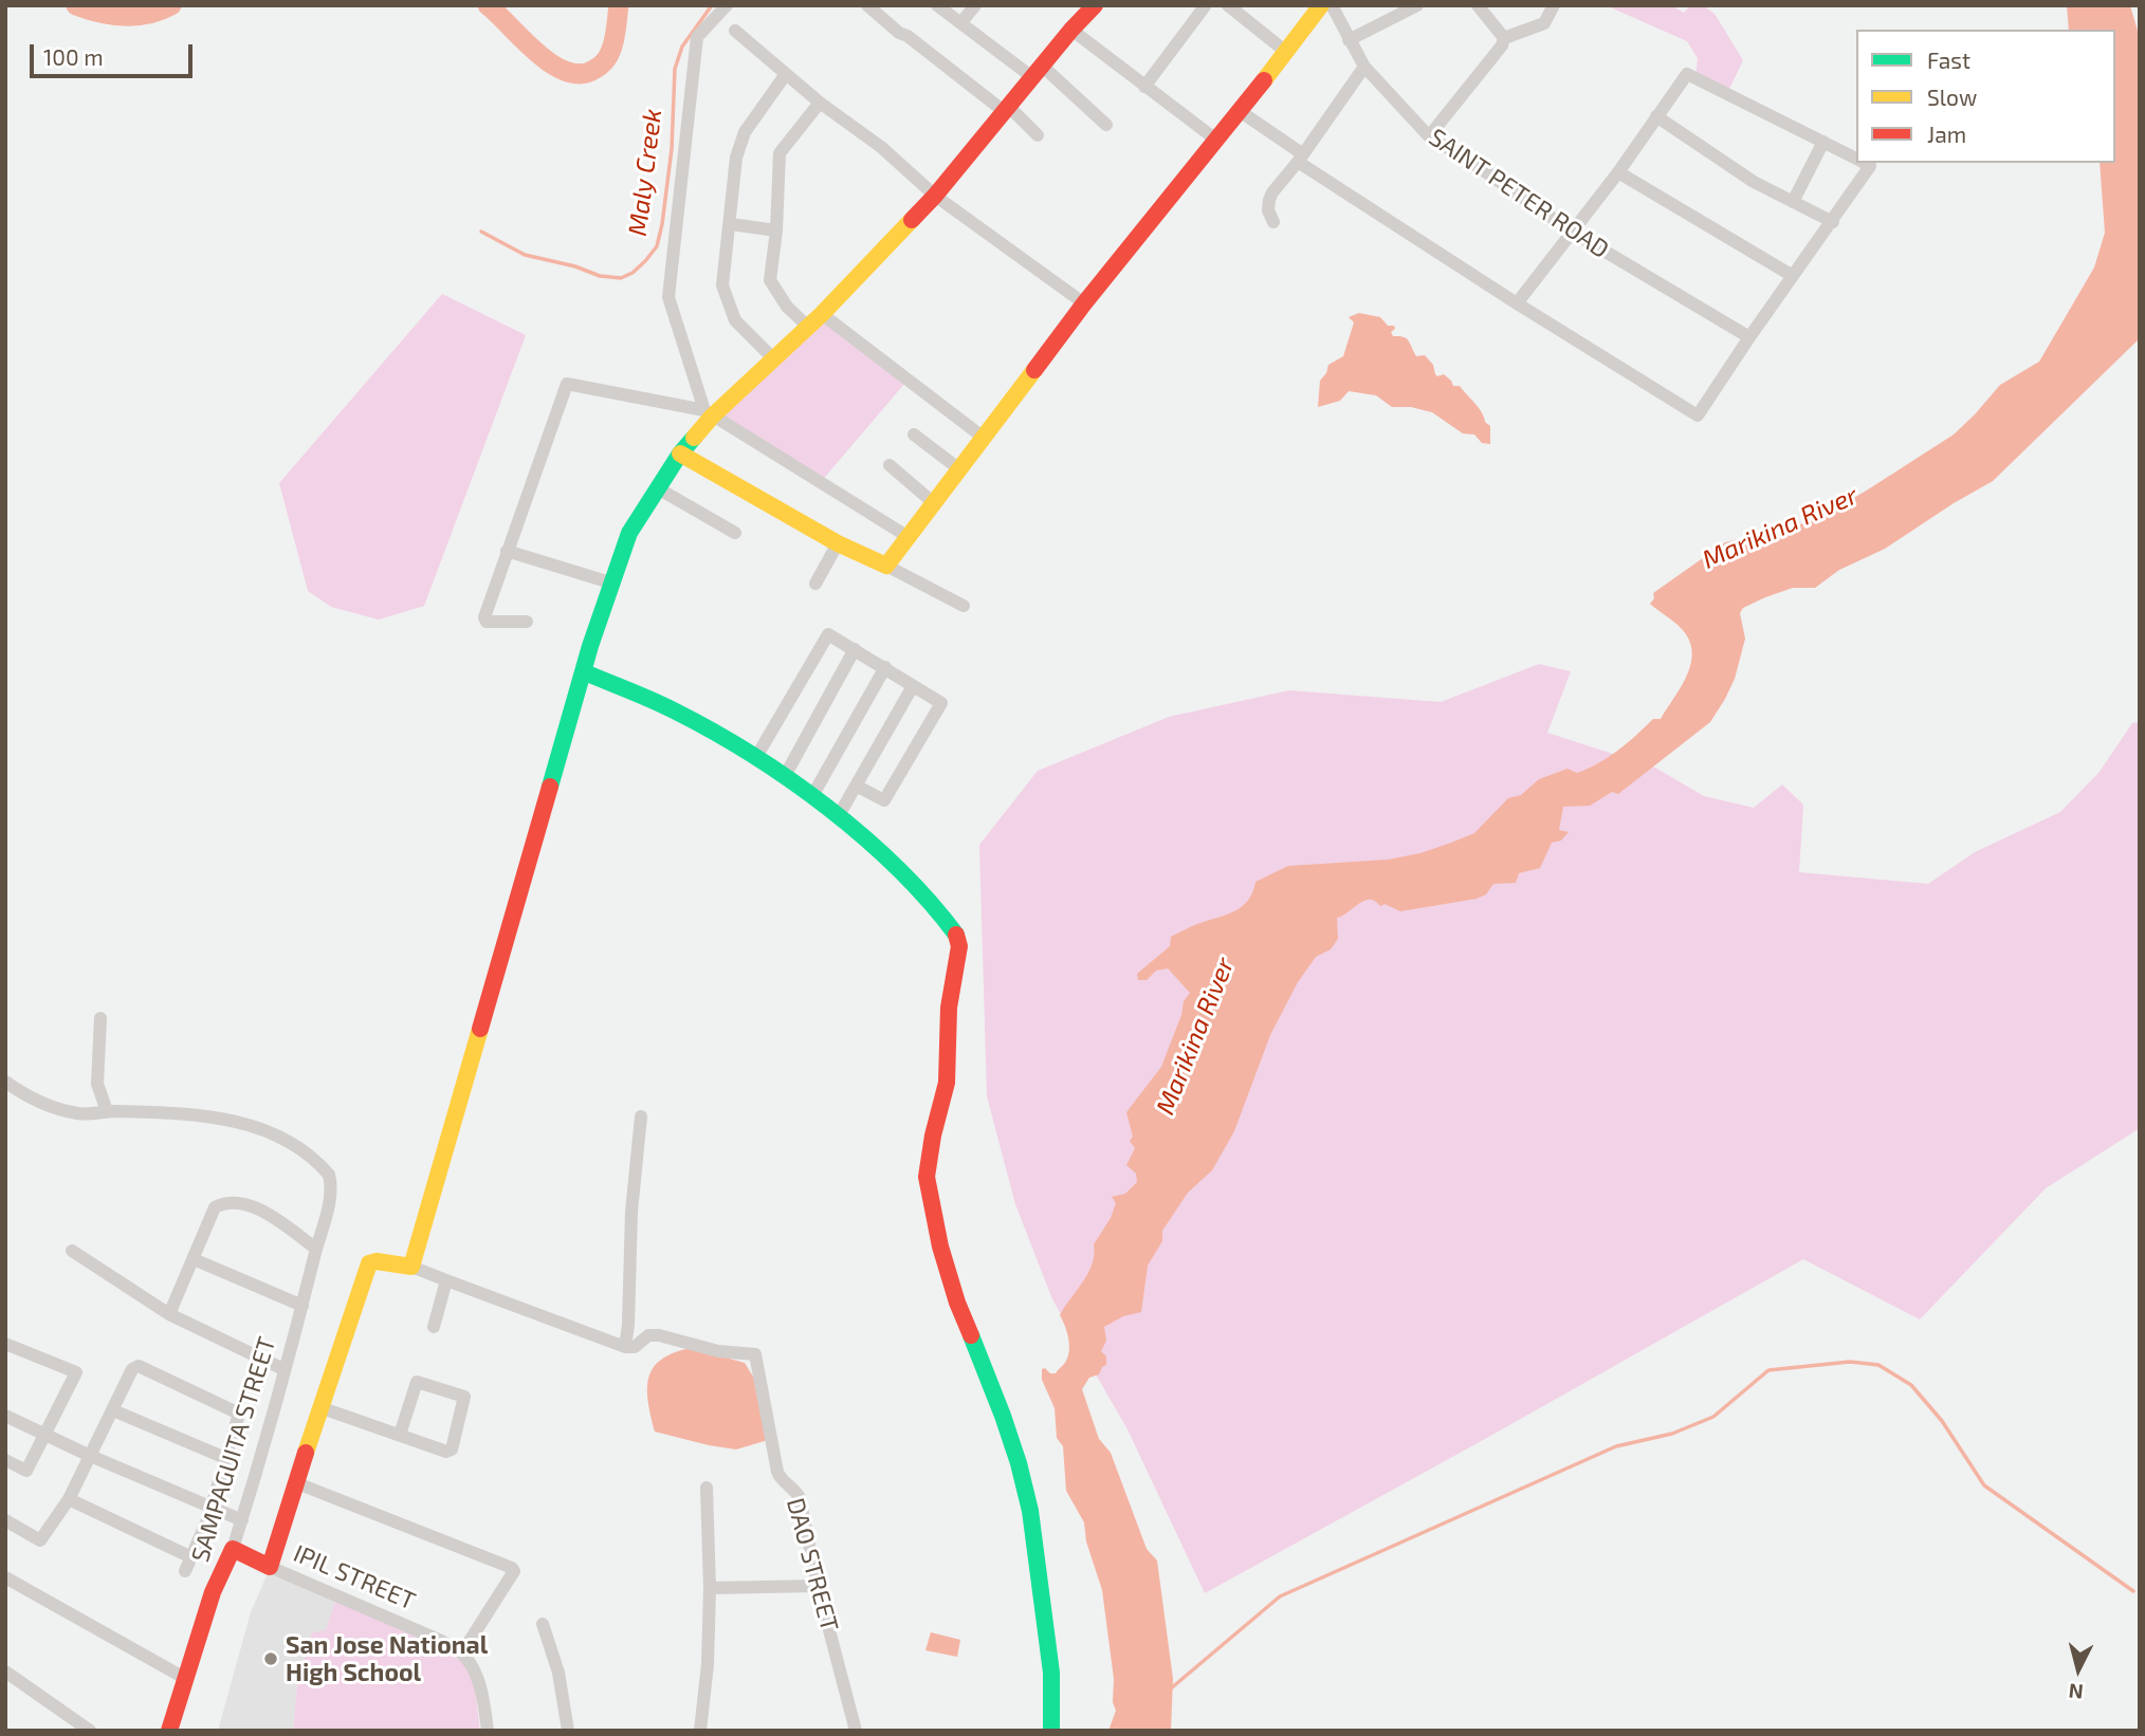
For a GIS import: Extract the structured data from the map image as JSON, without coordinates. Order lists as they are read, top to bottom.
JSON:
{
  "streets": {
    "street": [
      "SAINT PETER ROAD",
      "SAMPAGUITA STREET",
      "DAO STREET",
      "IPIL STREET"
    ]
  },
  "crossings": [
    ["SAMPAGUITA STREET", "IPIL STREET"]
  ],
  "water": ["Maly Creek", "Marikina River"],
  "places": ["San Jose National High School"],
  "legend": ["Fast", "Slow", "Jam"],
  "scale_bar": "100 m",
  "north": "bottom"
}
